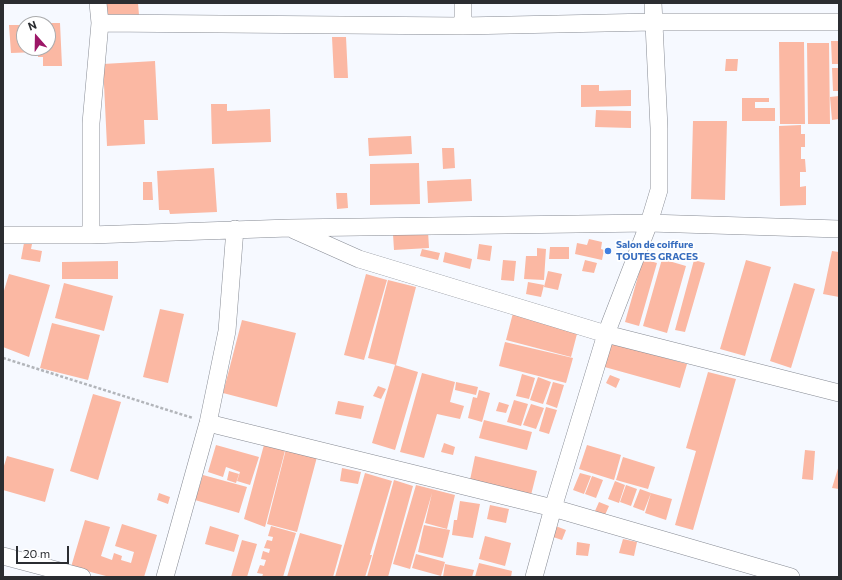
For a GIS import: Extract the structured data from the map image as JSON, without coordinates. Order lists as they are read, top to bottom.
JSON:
{
  "places": ["Salon de coiffure TOUTES GRACES"],
  "scale_bar": "20 m",
  "north": "top"
}
